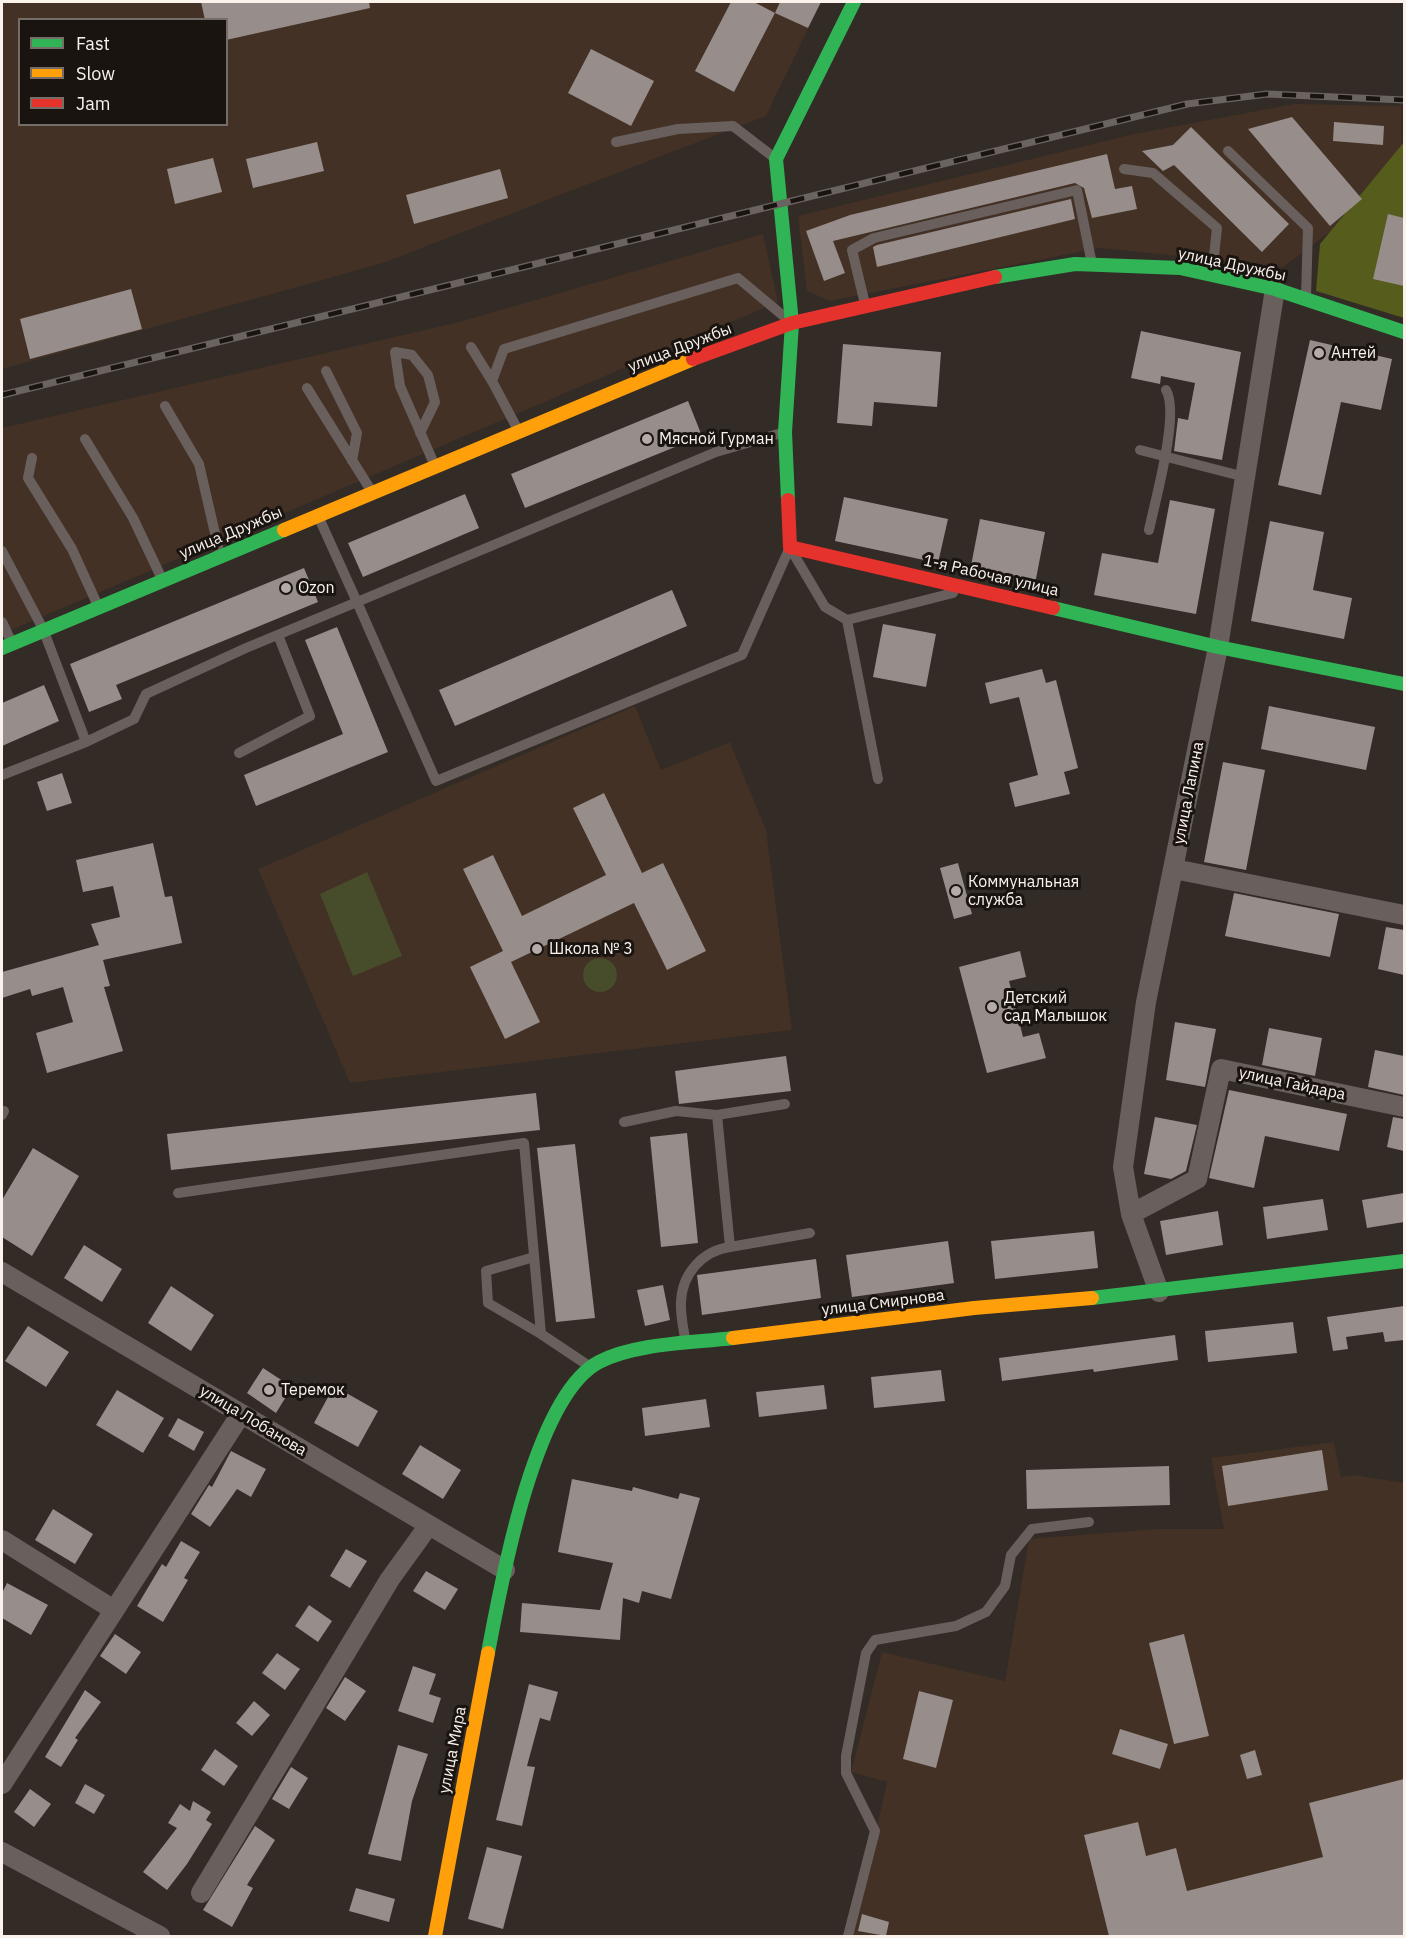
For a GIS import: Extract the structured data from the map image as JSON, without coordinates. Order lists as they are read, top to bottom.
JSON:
{
  "streets": {
    "street": [
      "улица Дружбы",
      "1-я Рабочая улица",
      "улица Лапина",
      "улица Гайдара",
      "улица Смирнова",
      "улица Лобанова",
      "улица Мира"
    ]
  },
  "crossings": [
    ["улица Дружбы", "улица Лапина"],
    ["1-я Рабочая улица", "улица Лапина"],
    ["улица Лапина", "улица Гайдара"],
    ["улица Лапина", "улица Смирнова"],
    ["улица Смирнова", "улица Лобанова"],
    ["улица Смирнова", "улица Мира"],
    ["улица Лобанова", "улица Мира"]
  ],
  "places": [
    "Антей",
    "Мясной Гурман",
    "Ozon",
    "Коммунальная служба",
    "Школа № 3",
    "Детский сад Малышок",
    "Теремок"
  ],
  "legend": ["Fast", "Slow", "Jam"]
}
